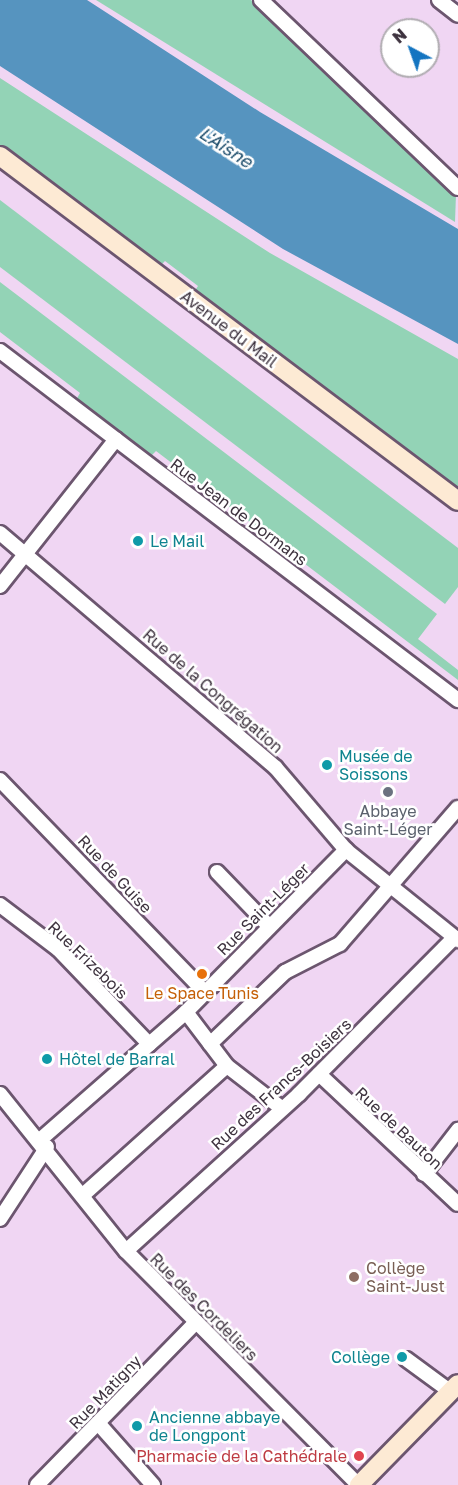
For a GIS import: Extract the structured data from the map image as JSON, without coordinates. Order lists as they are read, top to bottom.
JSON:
{
  "streets": {
    "street": [
      "Avenue du Mail",
      "Rue Jean de Dormans",
      "Rue de la Congrégation",
      "Rue de Guise",
      "Rue Saint-Léger",
      "Rue Frizebois",
      "Rue des Francs-Boisiers",
      "Rue de Bauton",
      "Rue des Cordeliers",
      "Rue Matigny"
    ]
  },
  "crossings": [
    ["Rue de la Congrégation", "Rue Saint-Léger"],
    ["Rue de la Congrégation", "Rue des Francs-Boisiers"],
    ["Rue de Guise", "Rue Saint-Léger"],
    ["Rue Saint-Léger", "Rue Frizebois"],
    ["Rue Saint-Léger", "Rue des Cordeliers"],
    ["Rue des Francs-Boisiers", "Rue de Bauton"],
    ["Rue des Francs-Boisiers", "Rue des Cordeliers"],
    ["Rue des Cordeliers", "Rue Matigny"]
  ],
  "water": ["L'Aisne"],
  "places": [
    "Le Mail",
    "Musée de Soissons",
    "Abbaye Saint-Léger",
    "Le Space Tunis",
    "Hôtel de Barral",
    "Collège Saint-Just",
    "Collège",
    "Ancienne abbaye de Longpont",
    "Pharmacie de la Cathédrale"
  ],
  "north": "top left"
}
